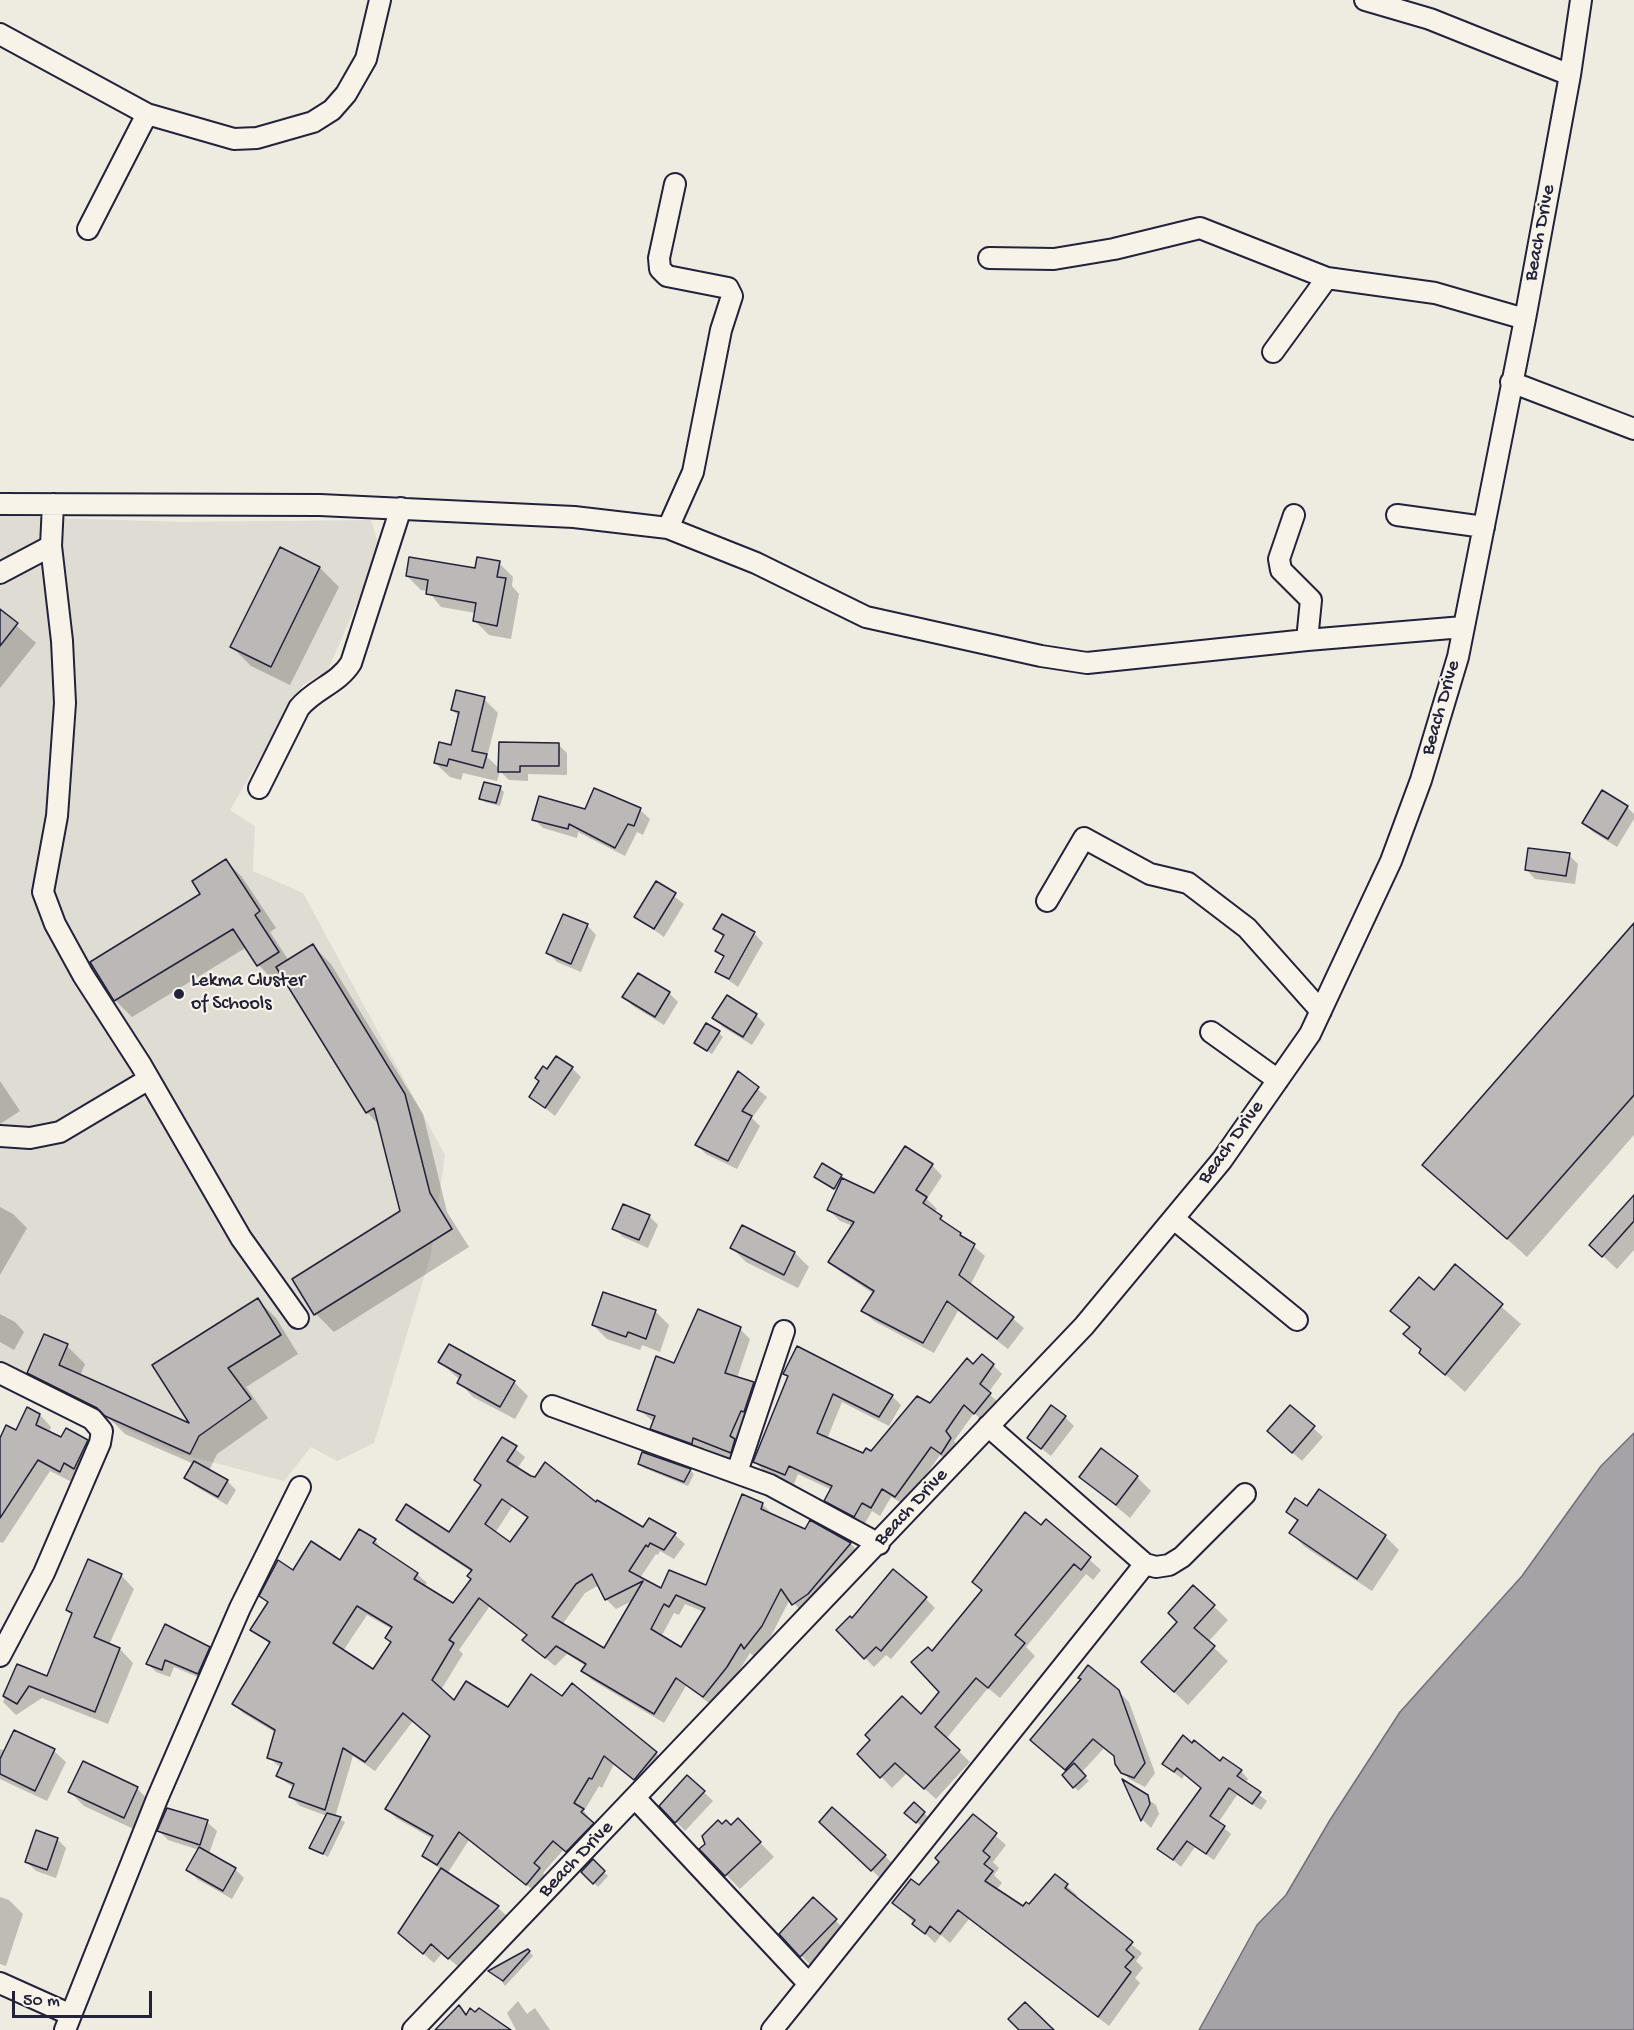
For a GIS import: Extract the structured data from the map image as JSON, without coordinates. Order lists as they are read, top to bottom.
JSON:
{
  "streets": {
    "street": ["Beach Drive"]
  },
  "places": ["Lekma Cluster of Schools"],
  "scale_bar": "50 m"
}
